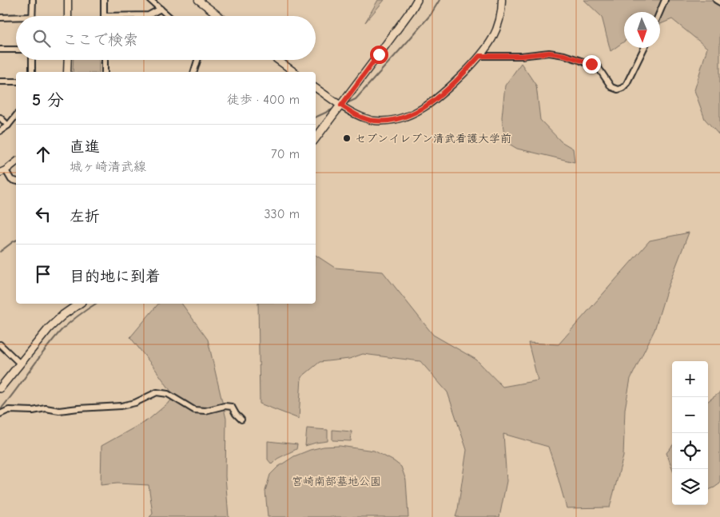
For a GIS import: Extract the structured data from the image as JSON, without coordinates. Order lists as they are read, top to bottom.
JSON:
{
  "parks": ["宮崎南部墓地公園"],
  "places": ["セブンイレブン清武看護大学前"],
  "north": "bottom",
  "page": {
    "search": "ここで検索",
    "heading": ["5 分", "徒歩 · 400 m"],
    "list": [
      ["直進", "城ヶ崎清武線", "70 m"],
      ["左折", "330 m"],
      "目的地に到着"
    ],
    "map_buttons": ["+", "−"]
  }
}
